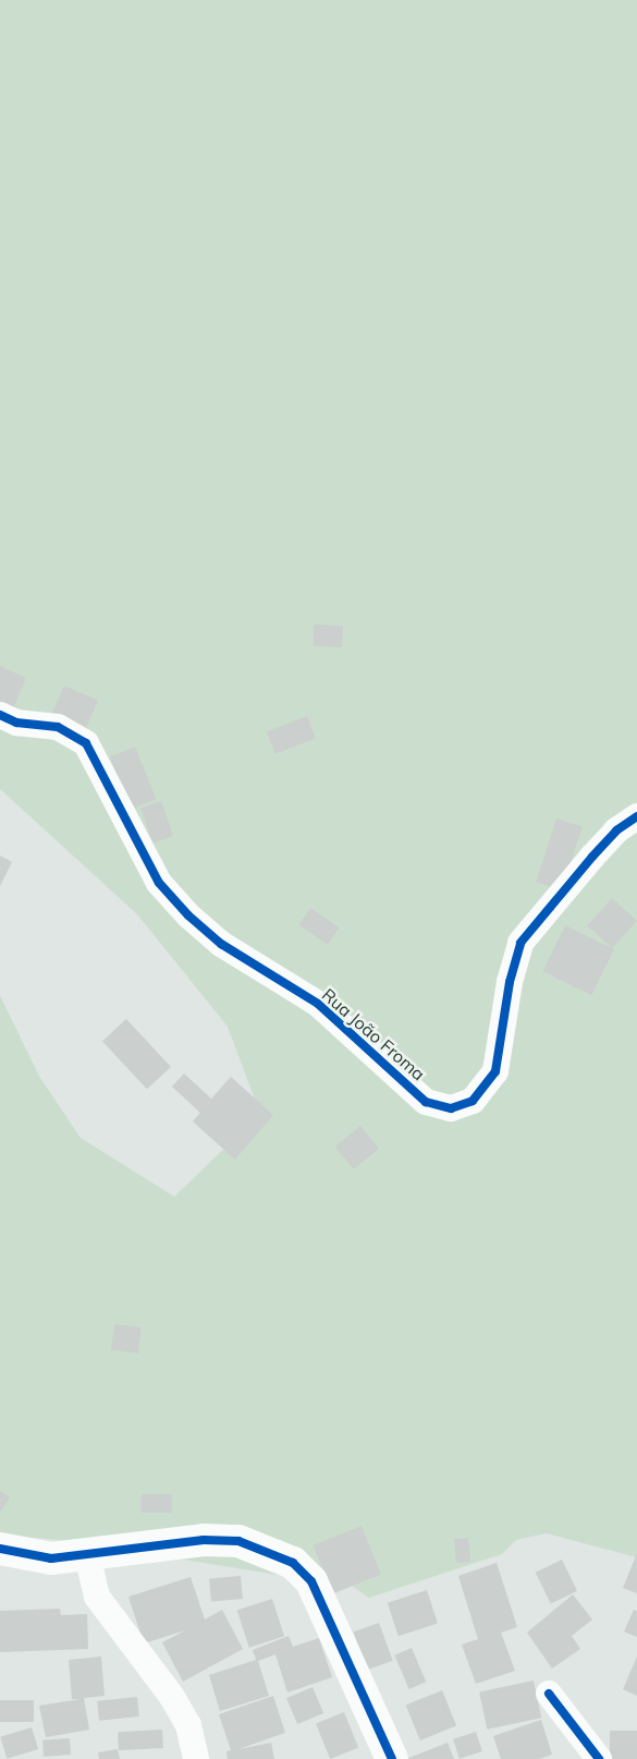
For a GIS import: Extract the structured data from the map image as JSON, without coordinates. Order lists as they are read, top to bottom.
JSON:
{
  "streets": {
    "street": ["Rua João Froma"]
  }
}
